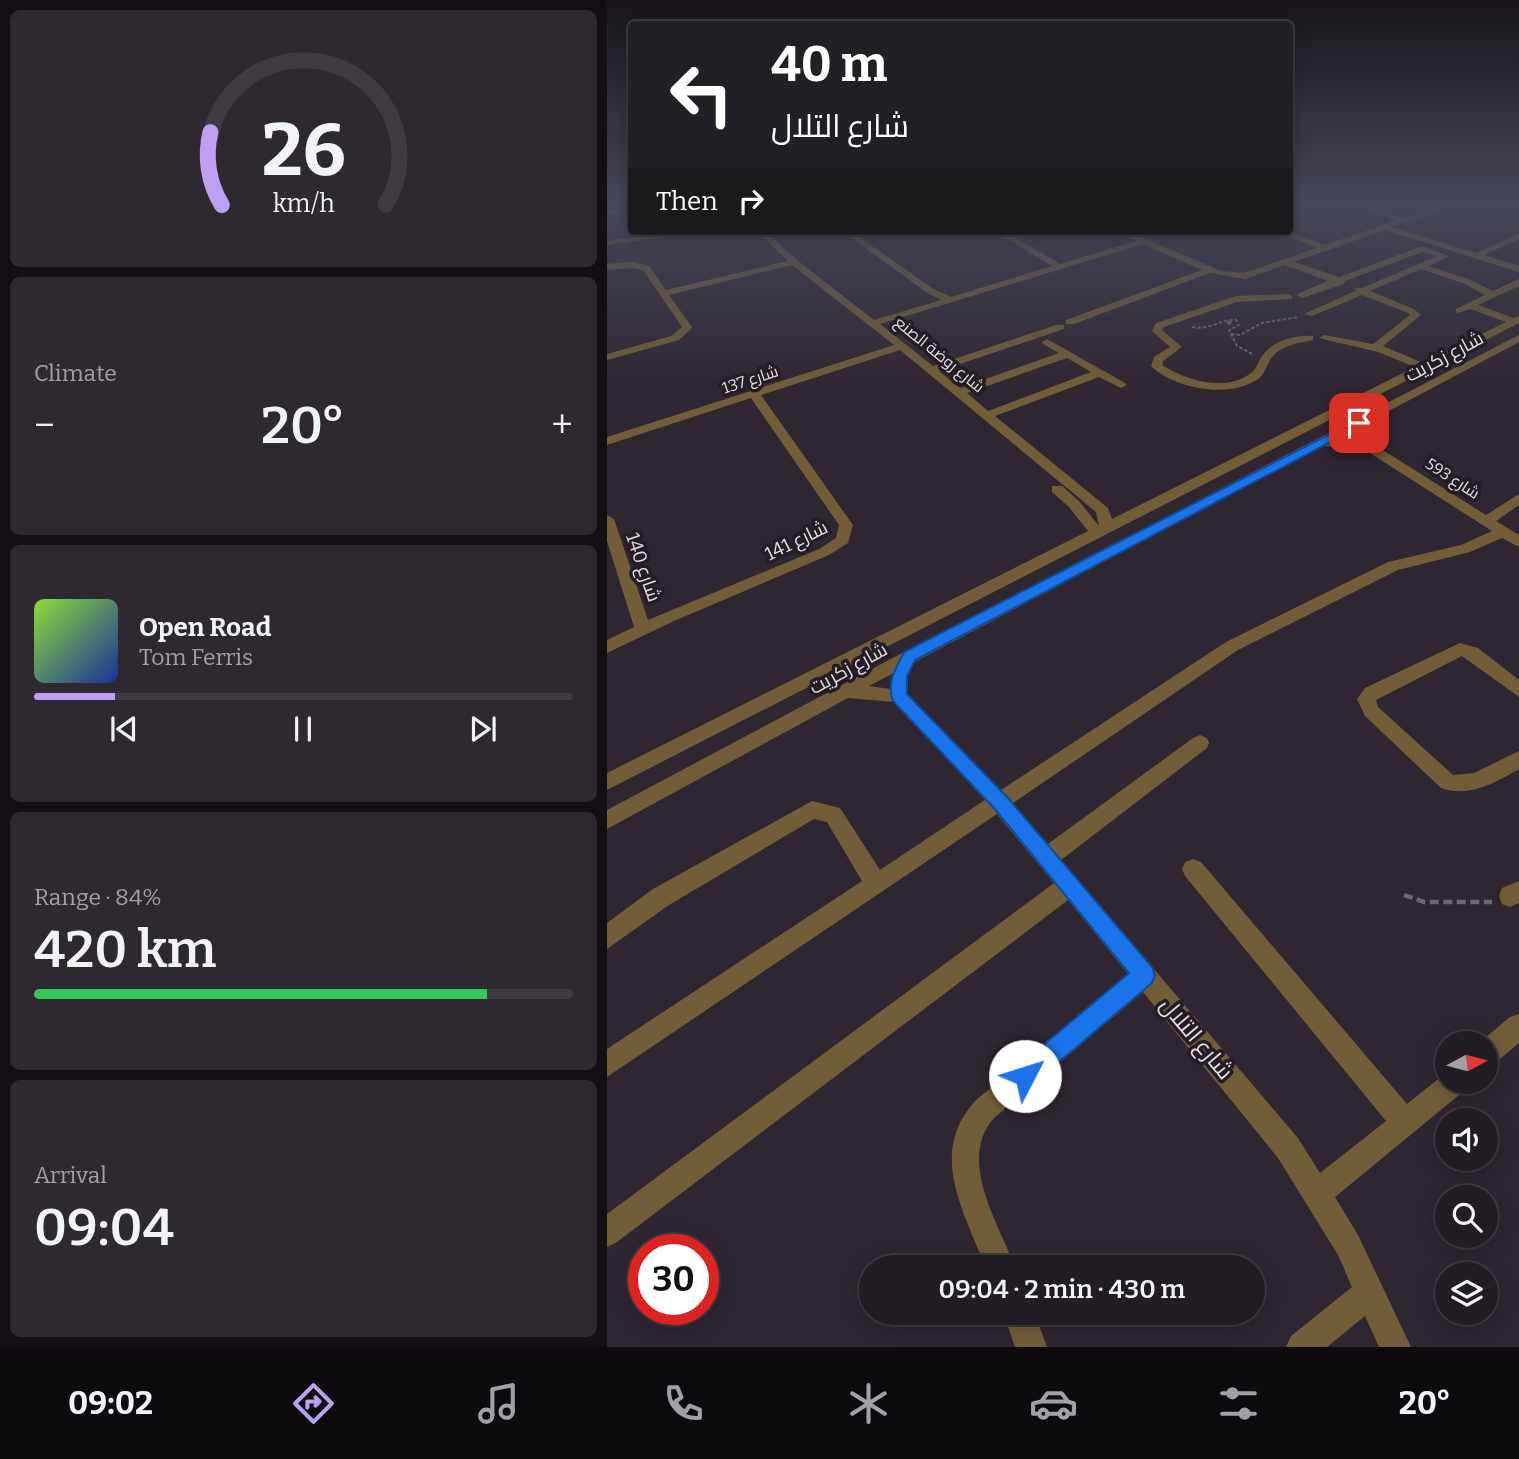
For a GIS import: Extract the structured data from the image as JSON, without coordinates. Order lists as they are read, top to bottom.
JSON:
{
  "streets": {
    "street": [
      "شارع روضة الصنع",
      "شارع زكريت",
      "شارع 137",
      "شارع 593",
      "شارع 141",
      "شارع 140",
      "شارع التلال"
    ]
  },
  "crossings": [
    ["شارع روضة الصنع", "شارع زكريت"],
    ["شارع روضة الصنع", "شارع 137"],
    ["شارع 137", "شارع 141"],
    ["شارع 141", "شارع 140"]
  ],
  "north": "right",
  "page": {
    "turn": ["40 m", "شارع التلال"],
    "then": "Then",
    "tile": [
      "Climate",
      ["Range · 84%", "420 km"],
      ["Arrival", "09:04"]
    ],
    "heat": ["−", "20°", "+"],
    "song": ["Open Road", "Tom Ferris"],
    "limit": "30",
    "trip": "09:04 · 2 min · 430 m",
    "tabs": ["09:02", "20°"],
    "gauge": ["26", "km/h"]
  }
}
